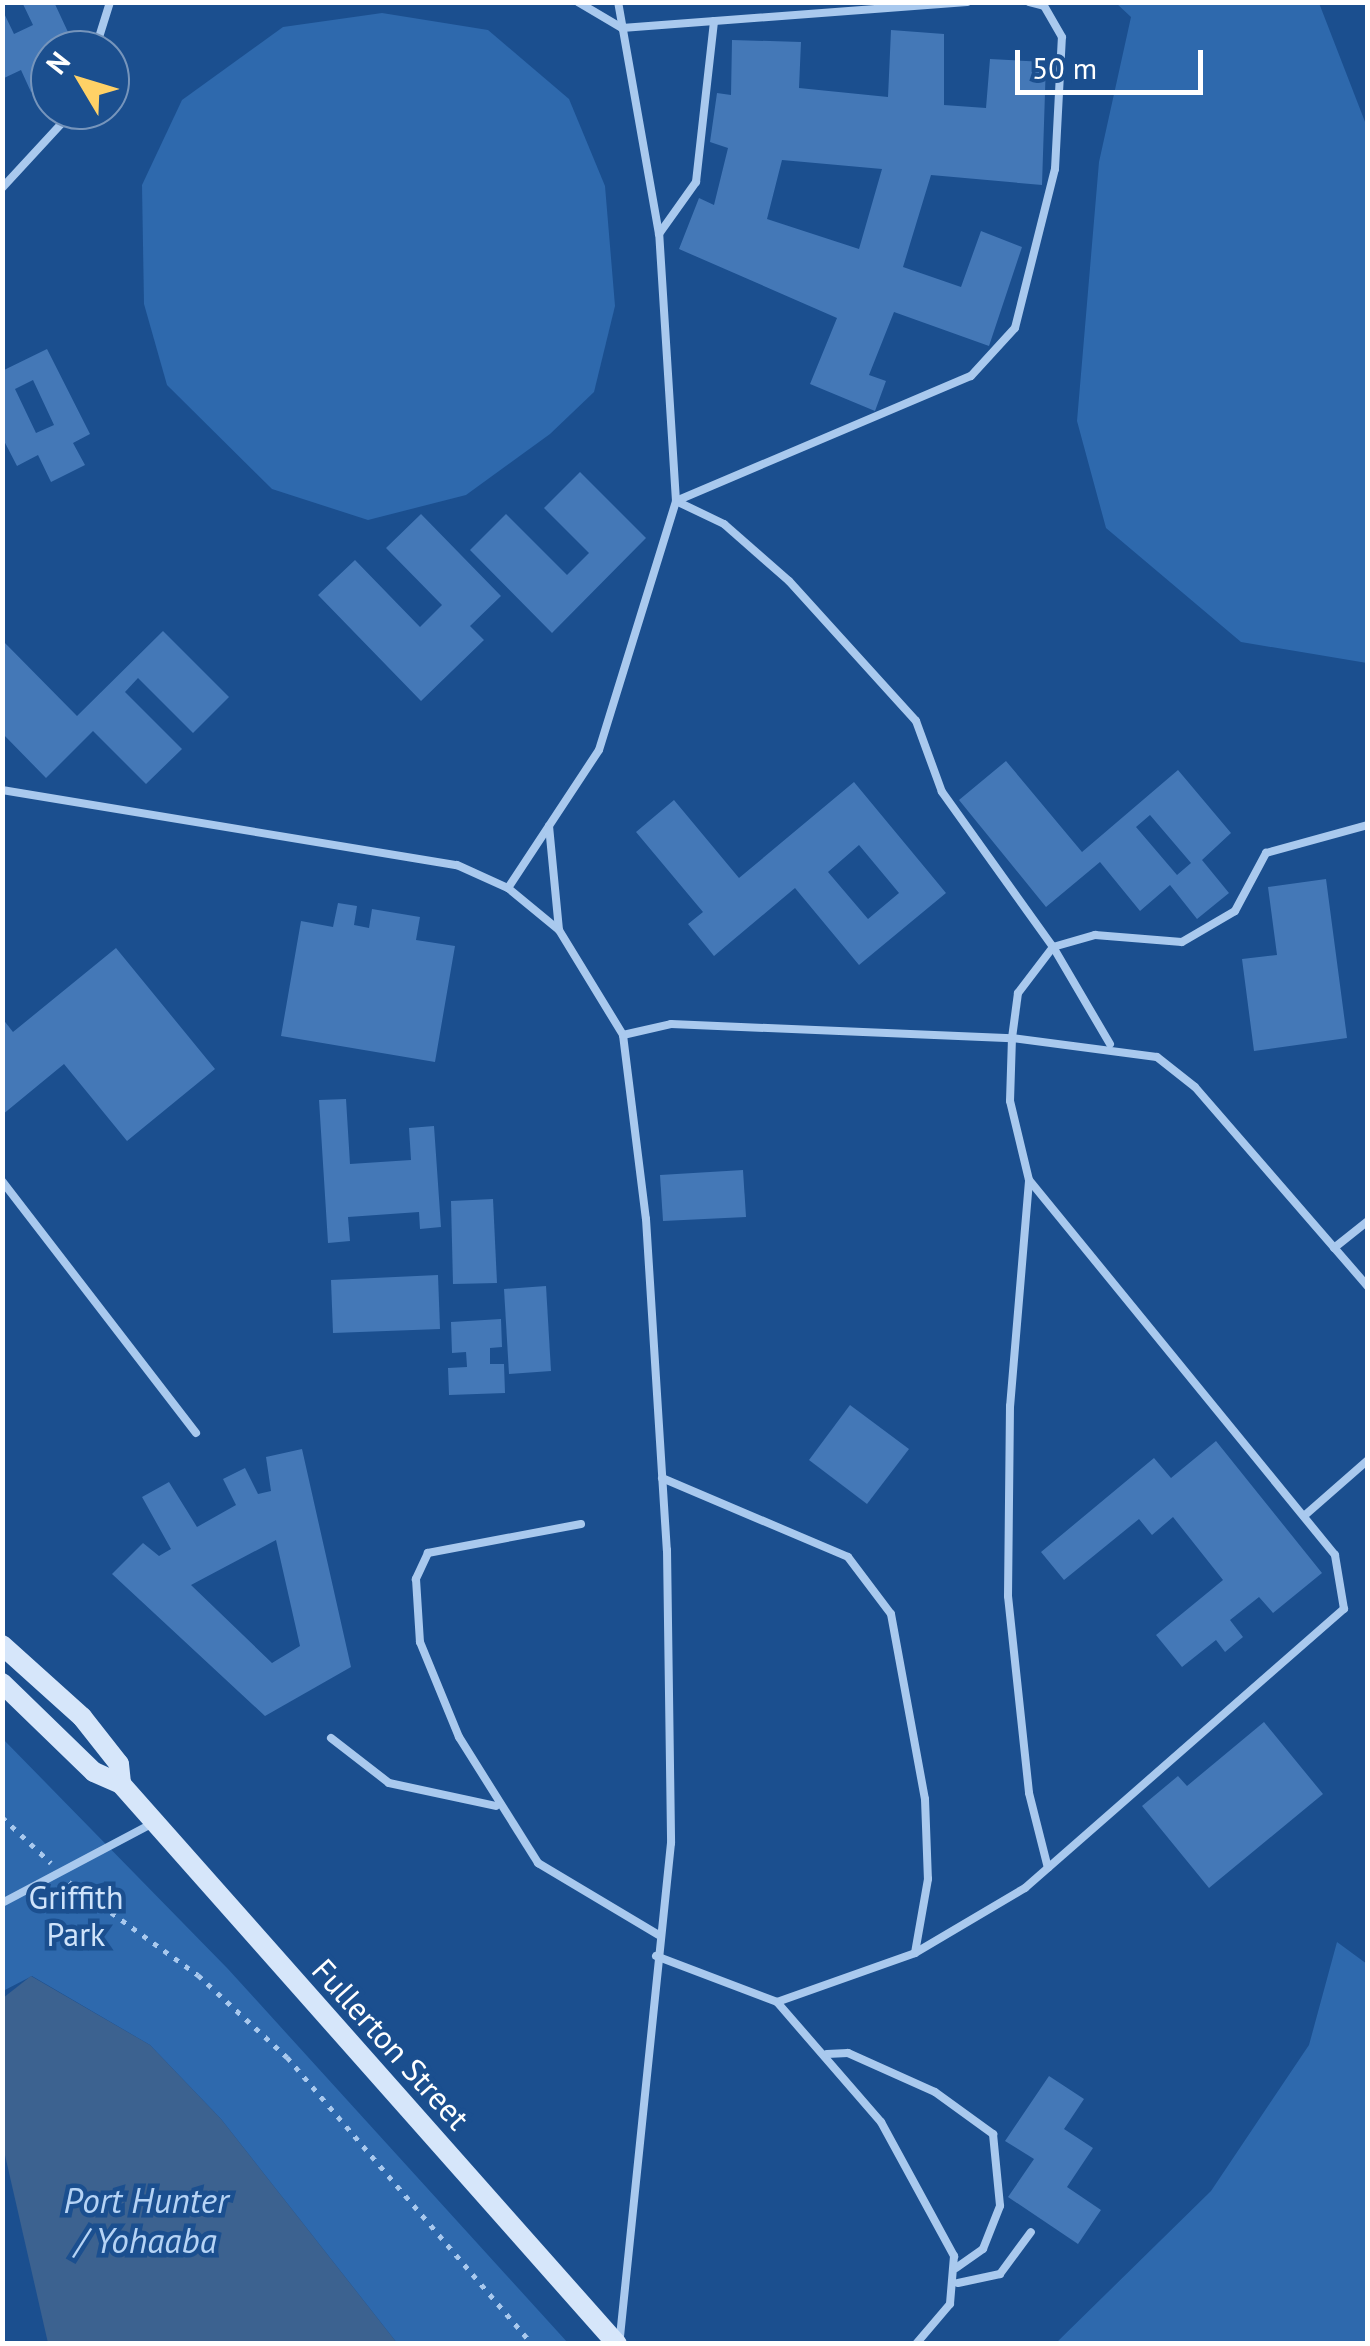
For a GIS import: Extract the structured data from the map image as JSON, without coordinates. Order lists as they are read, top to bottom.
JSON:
{
  "streets": {
    "main road": ["Fullerton Street"]
  },
  "water": ["Port Hunter / Yohaaba"],
  "parks": ["Griffith Park"],
  "scale_bar": "50 m",
  "north": "top left"
}
